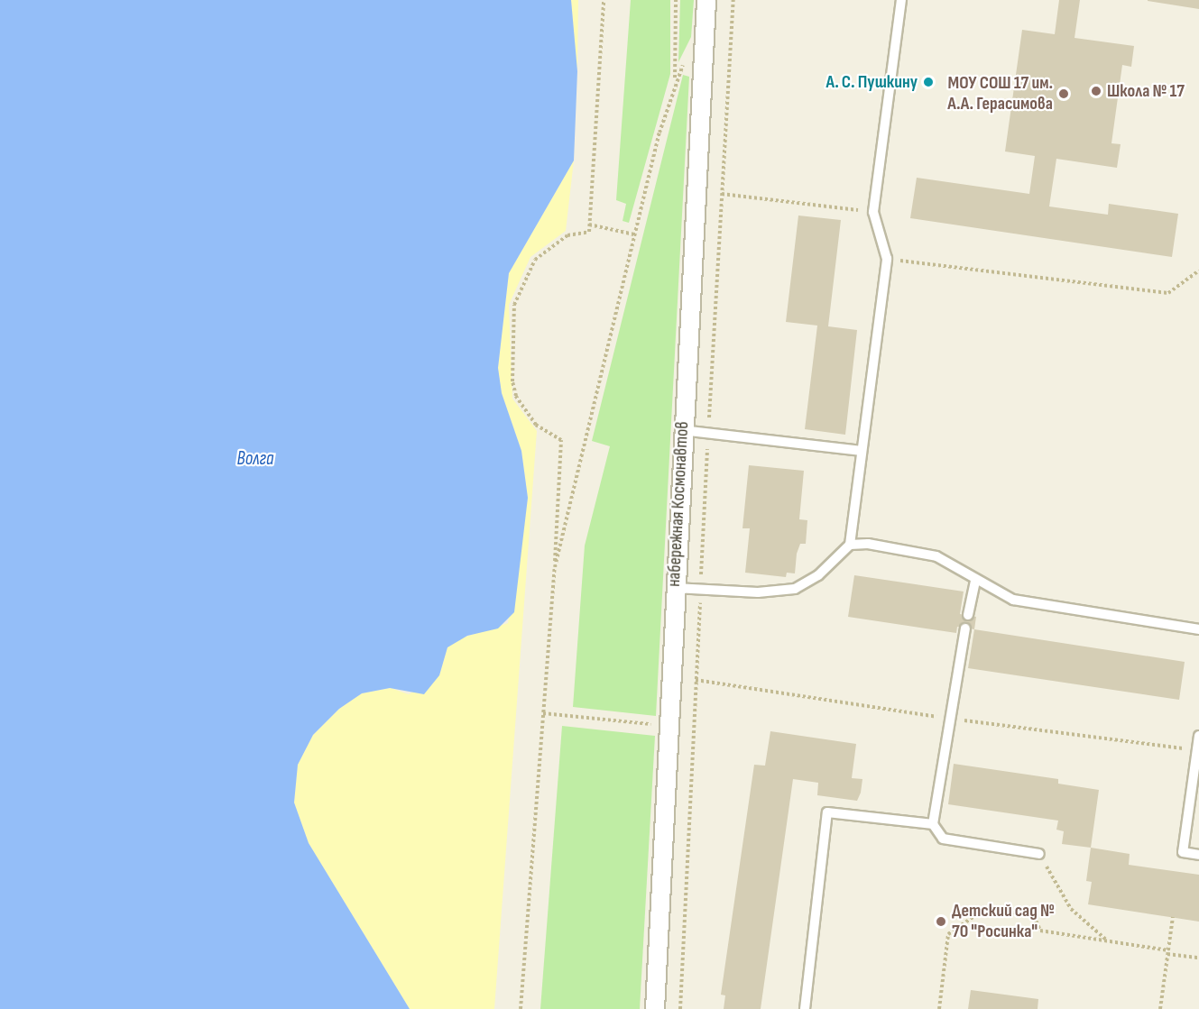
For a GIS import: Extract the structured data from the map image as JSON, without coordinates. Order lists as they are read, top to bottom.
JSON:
{
  "streets": {
    "street": ["набережная Космонавтов"]
  },
  "water": ["Волга"],
  "places": [
    "А. С. Пушкину",
    "Школа № 17",
    "МОУ СОШ 17 им. А.А. Герасимова",
    "Детский сад № 70 \"Росинка\""
  ]
}
